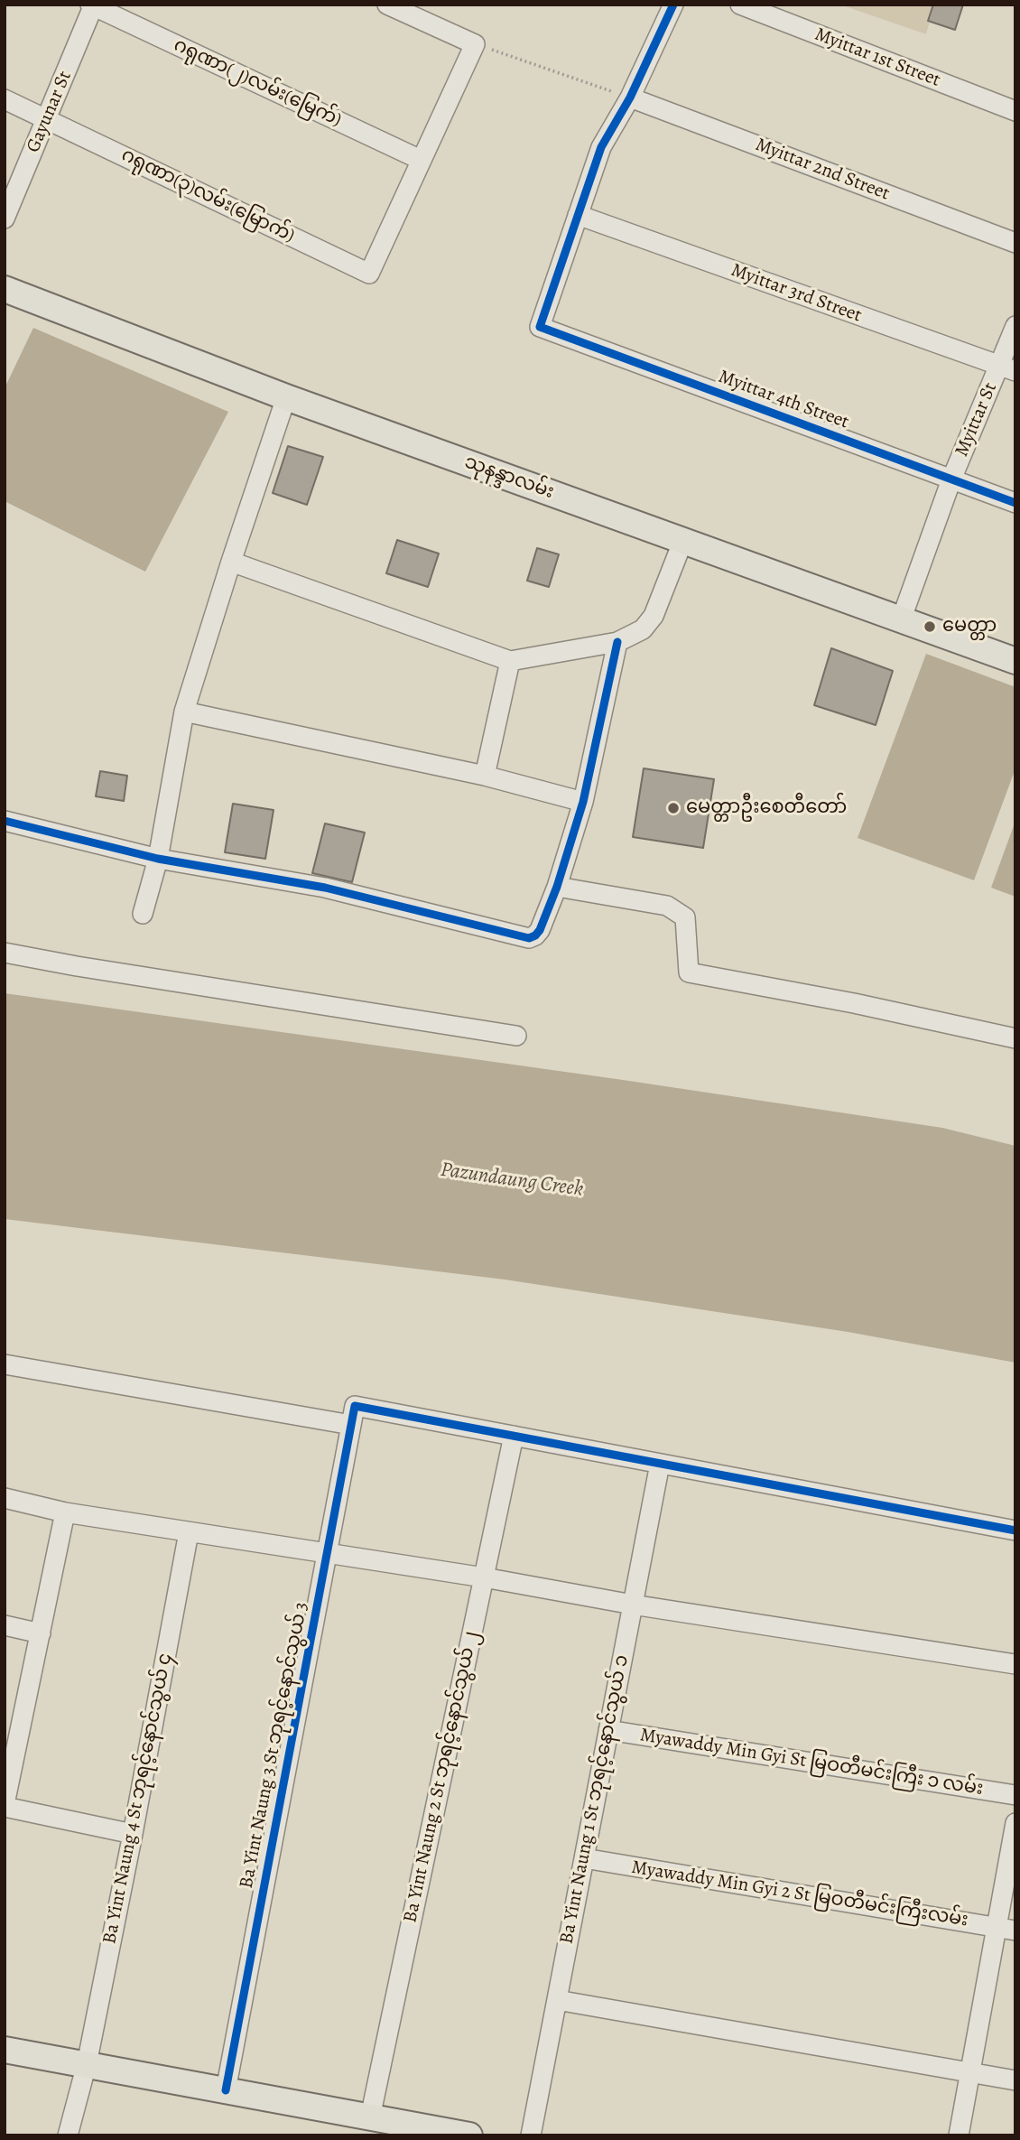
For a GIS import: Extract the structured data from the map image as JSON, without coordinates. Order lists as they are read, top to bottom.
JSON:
{
  "streets": {
    "main road": ["သုနန္ဒာလမ်း"],
    "street": [
      "Myittar 1st Street",
      "ဂရုဏာ(၂)လမ်း(မြေက်)",
      "Gayunar St",
      "Myittar 2nd Street",
      "ဂရုဏာ(၃)လမ်း(မြောက်)",
      "Myittar 3rd Street",
      "Myittar 4th Street",
      "Myittar St",
      "Ba Yint Naung 3 St ဘုရင့်နောင်သွယ် 3",
      "Myawaddy Min Gyi St မြဝတီမင်းကြီး ၁ လမ်း",
      "Ba Yint Naung 2 St ဘုရင့်နောင်သွယ် ၂",
      "Ba Yint Naung 4 St ဘုရင့်နောင်သွယ် ၄",
      "Ba Yint Naung 1 St ဘုရင့်နောင်သွယ် ၁",
      "Myawaddy Min Gyi 2 St မြဝတီမင်းကြီးလမ်း"
    ]
  },
  "crossings": [
    ["ဂရုဏာ(၂)လမ်း(မြေက်)", "Gayunar St"],
    ["ဂရုဏာ(၂)လမ်း(မြေက်)", "ဂရုဏာ(၃)လမ်း(မြောက်)"],
    ["Gayunar St", "ဂရုဏာ(၃)လမ်း(မြောက်)"],
    ["Myittar 3rd Street", "Myittar 4th Street"],
    ["Myittar 3rd Street", "Myittar St"],
    ["Myittar 4th Street", "Myittar St"],
    ["Myittar St", "သုနန္ဒာလမ်း"],
    ["Ba Yint Naung 3 St ဘုရင့်နောင်သွယ် 3", "Ba Yint Naung 2 St ဘုရင့်နောင်သွယ် ၂"],
    ["Myawaddy Min Gyi St မြဝတီမင်းကြီး ၁ လမ်း", "Ba Yint Naung 1 St ဘုရင့်နောင်သွယ် ၁"],
    ["Ba Yint Naung 1 St ဘုရင့်နောင်သွယ် ၁", "Myawaddy Min Gyi 2 St မြဝတီမင်းကြီးလမ်း"]
  ],
  "water": ["Pazundaung Creek"],
  "places": ["မေတ္တာ", "မေတ္တာဦးစေတီတော်"]
}
